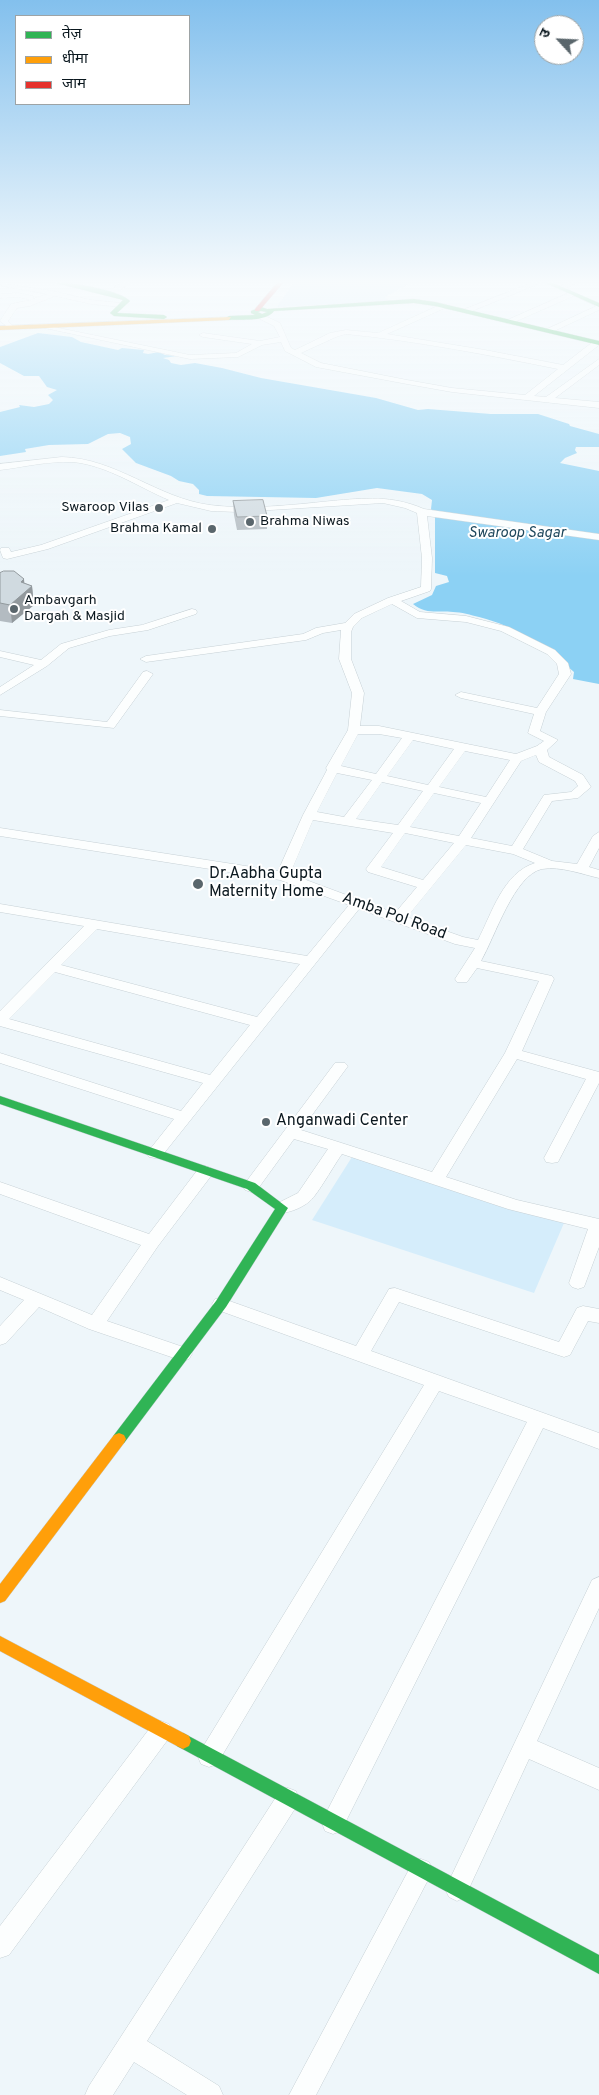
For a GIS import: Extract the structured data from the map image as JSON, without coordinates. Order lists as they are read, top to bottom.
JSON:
{
  "streets": {
    "street": ["Amba Pol Road"]
  },
  "water": ["Swaroop Sagar"],
  "places": [
    "Swaroop Vilas",
    "Brahma Niwas",
    "Brahma Kamal",
    "Ambavgarh Dargah & Masjid",
    "Dr.Aabha Gupta Maternity Home",
    "Anganwadi Center"
  ],
  "legend": ["तेज़", "धीमा", "जाम"],
  "north": "top left"
}
